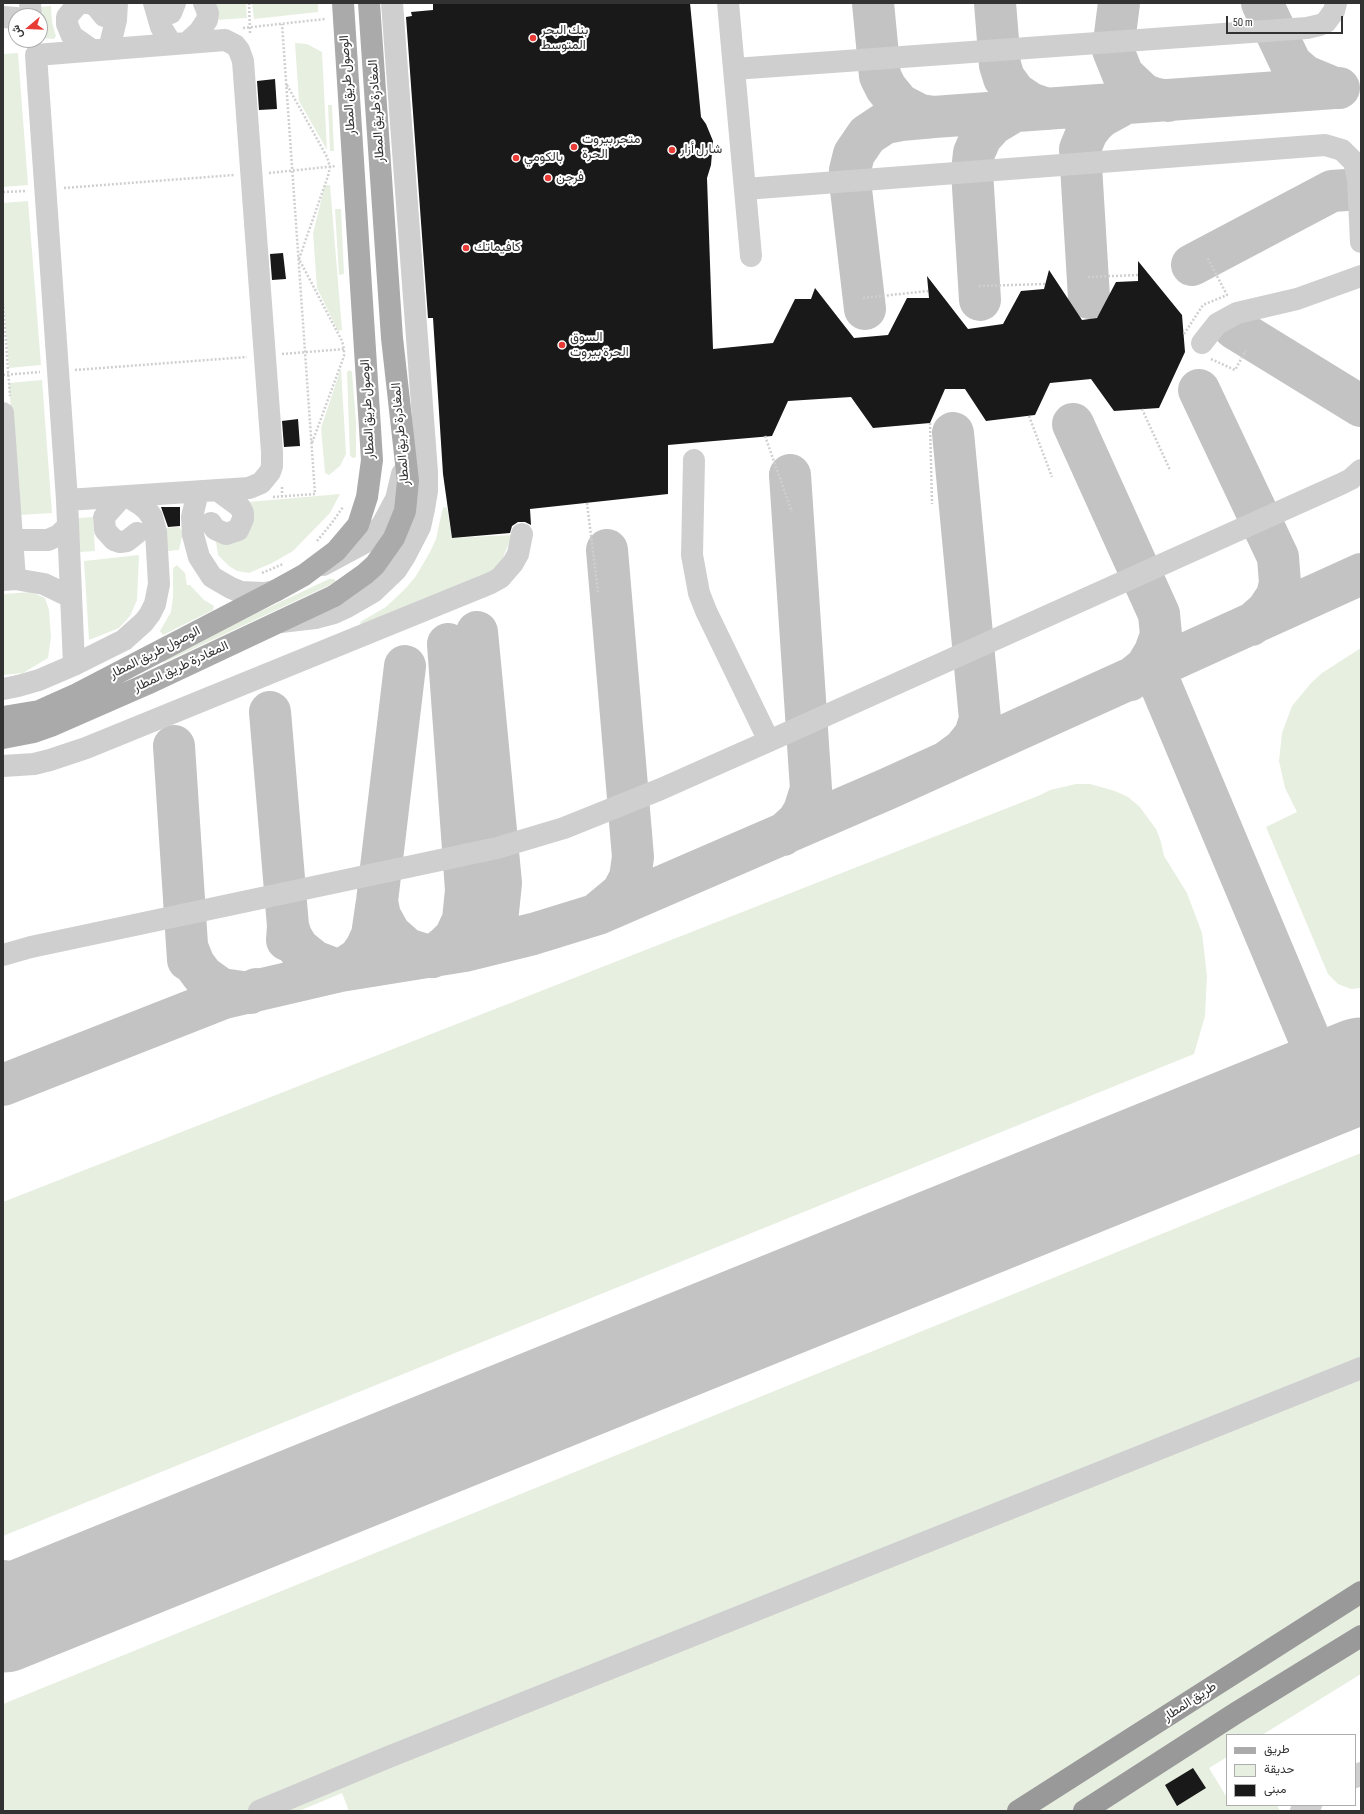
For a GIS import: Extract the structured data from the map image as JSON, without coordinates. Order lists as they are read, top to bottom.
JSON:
{
  "streets": {
    "highway": ["طريق المطار"],
    "main road": ["الوصول طريق المطار", "المغادرة طريق المطار"]
  },
  "places": [
    "بنك البحر المتوسط",
    "متجر بيروت الحرة",
    "شارل أزار",
    "بالكومي",
    "فرجن",
    "كافيماتك",
    "السوق الحرة بيروت"
  ],
  "legend": ["طريق", "حديقة", "مبنى"],
  "scale_bar": "50 m",
  "north": "left"
}
